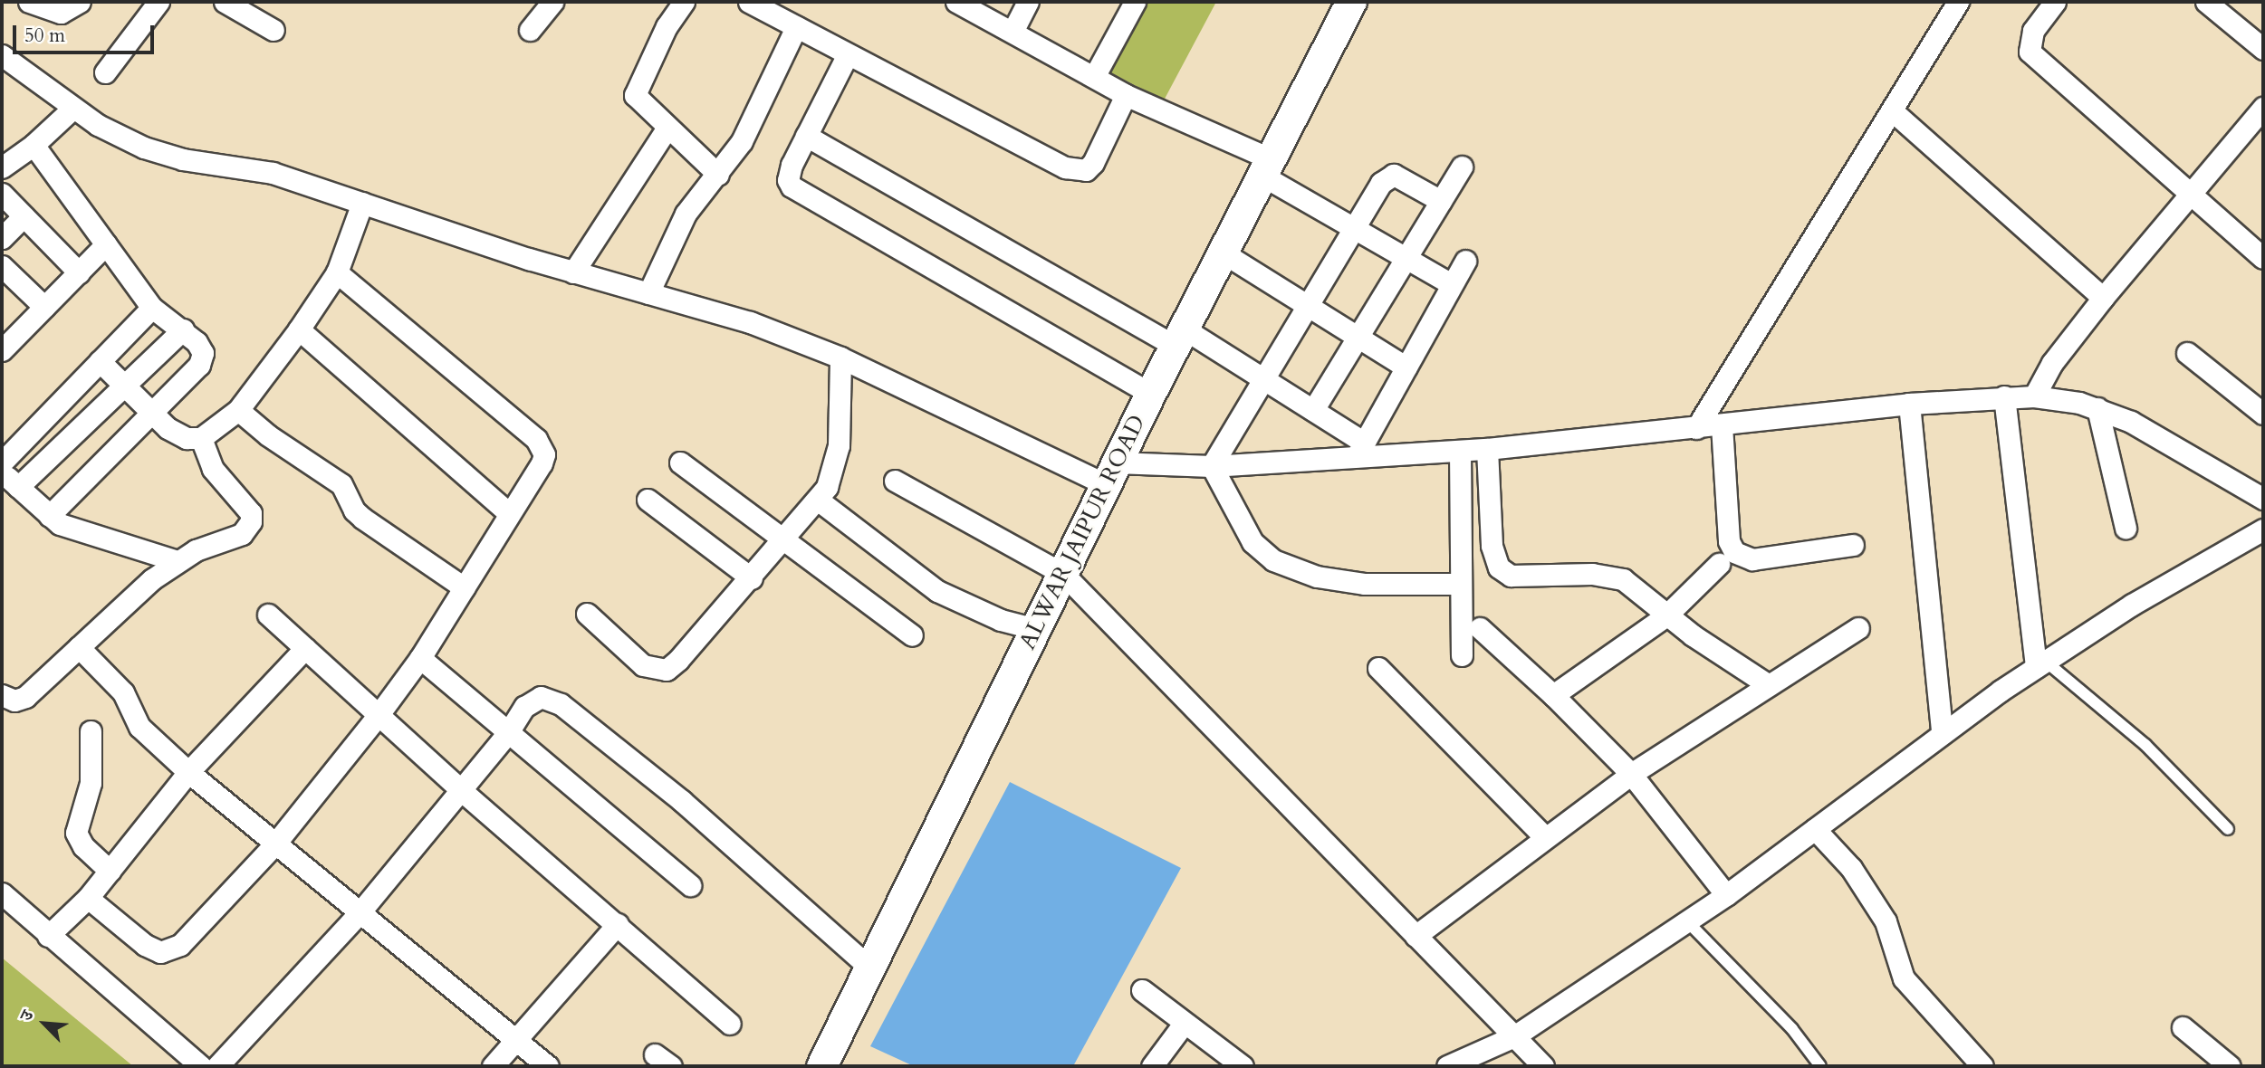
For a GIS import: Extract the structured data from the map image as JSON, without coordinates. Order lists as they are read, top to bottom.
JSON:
{
  "streets": {
    "main road": ["ALWAR JAIPUR ROAD"]
  },
  "scale_bar": "50 m",
  "north": "top left"
}
